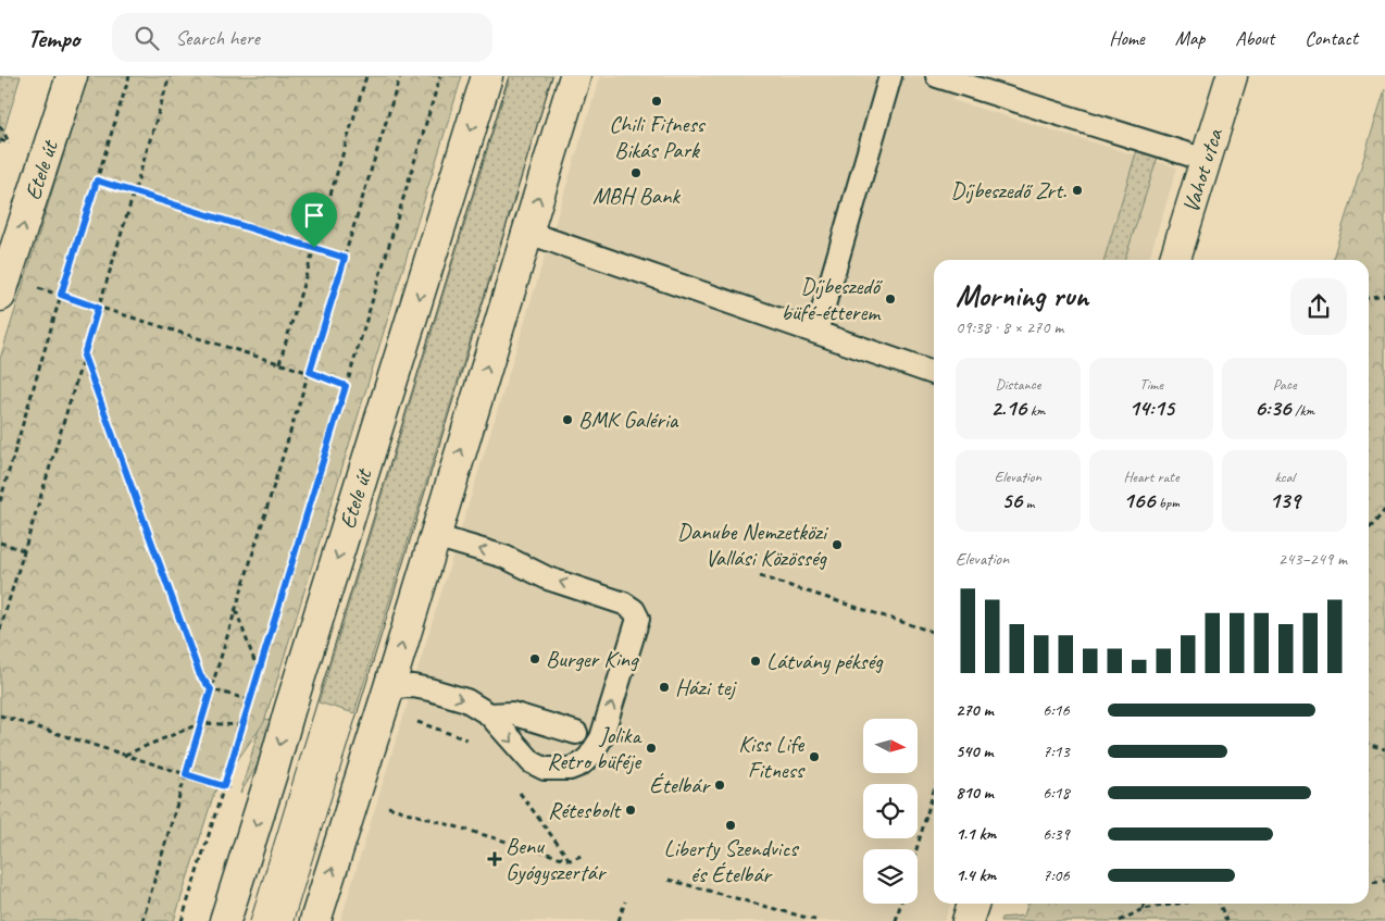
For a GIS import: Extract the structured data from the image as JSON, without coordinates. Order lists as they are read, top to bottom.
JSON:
{
  "streets": {
    "main road": ["Etele út", "Vahot utca"]
  },
  "places": {
    "other": [
      "Chili Fitness Bikás Park",
      "MBH Bank",
      "Díjbeszedő Zrt.",
      "Díjbeszedő büfé-étterem",
      "BMK Galéria",
      "Danube Nemzetközi Vallási Közösség",
      "Burger King",
      "Látvány pékség",
      "Házi tej",
      "Jolika Retro büféje",
      "Kiss Life Fitness",
      "Ételbár",
      "Rétesbolt",
      "Liberty Szendvics és Ételbár"
    ],
    "health": ["Benu Gyógyszertár"]
  },
  "north": "right",
  "page": {
    "header": "Tempo",
    "search": "Search here",
    "nav": [
      "Home",
      "Map",
      "About",
      "Contact"
    ],
    "heading": ["Morning run", "09:38 · 8 × 270 m"],
    "stats": [
      ["Distance", "2.16 km"],
      ["Time", "14:15"],
      ["Pace", "6:36 /km"],
      ["Elevation", "56 m"],
      ["Heart rate", "166 bpm"],
      ["kcal", "139"]
    ],
    "chart": ["Elevation", "243–249 m"],
    "list": [
      {
        "name": "270 m",
        "note": "6:16"
      },
      {
        "name": "540 m",
        "note": "7:13"
      },
      {
        "name": "810 m",
        "note": "6:18"
      },
      {
        "name": "1.1 km",
        "note": "6:39"
      },
      {
        "name": "1.4 km",
        "note": "7:06"
      }
    ]
  }
}
